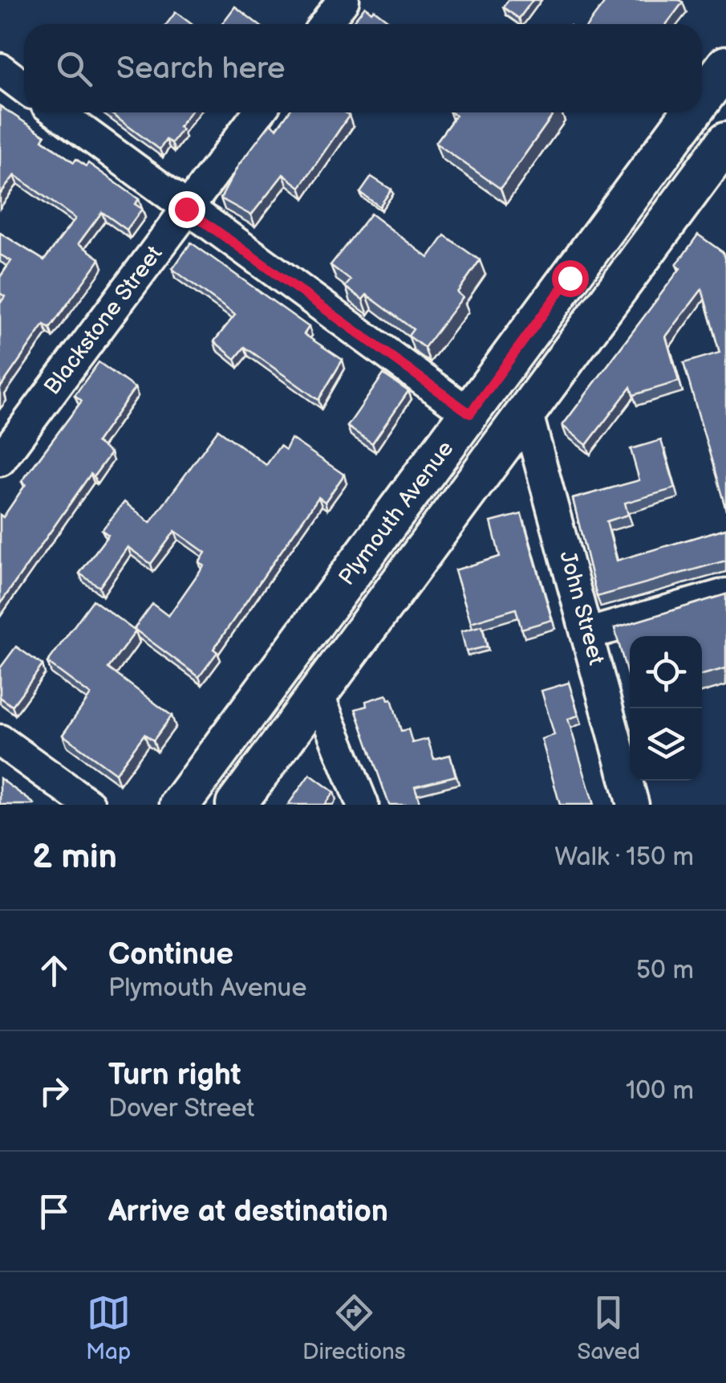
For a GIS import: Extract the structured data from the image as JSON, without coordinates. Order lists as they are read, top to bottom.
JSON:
{
  "streets": {
    "main road": ["Plymouth Avenue"],
    "street": ["Blackstone Street", "John Street"]
  },
  "crossings": [
    ["Plymouth Avenue", "John Street"]
  ],
  "page": {
    "search": "Search here",
    "heading": ["2 min", "Walk · 150 m"],
    "list": [
      ["Continue", "Plymouth Avenue", "50 m"],
      ["Turn right", "Dover Street", "100 m"],
      "Arrive at destination"
    ],
    "nav": ["Map", "Directions", "Saved"]
  }
}
